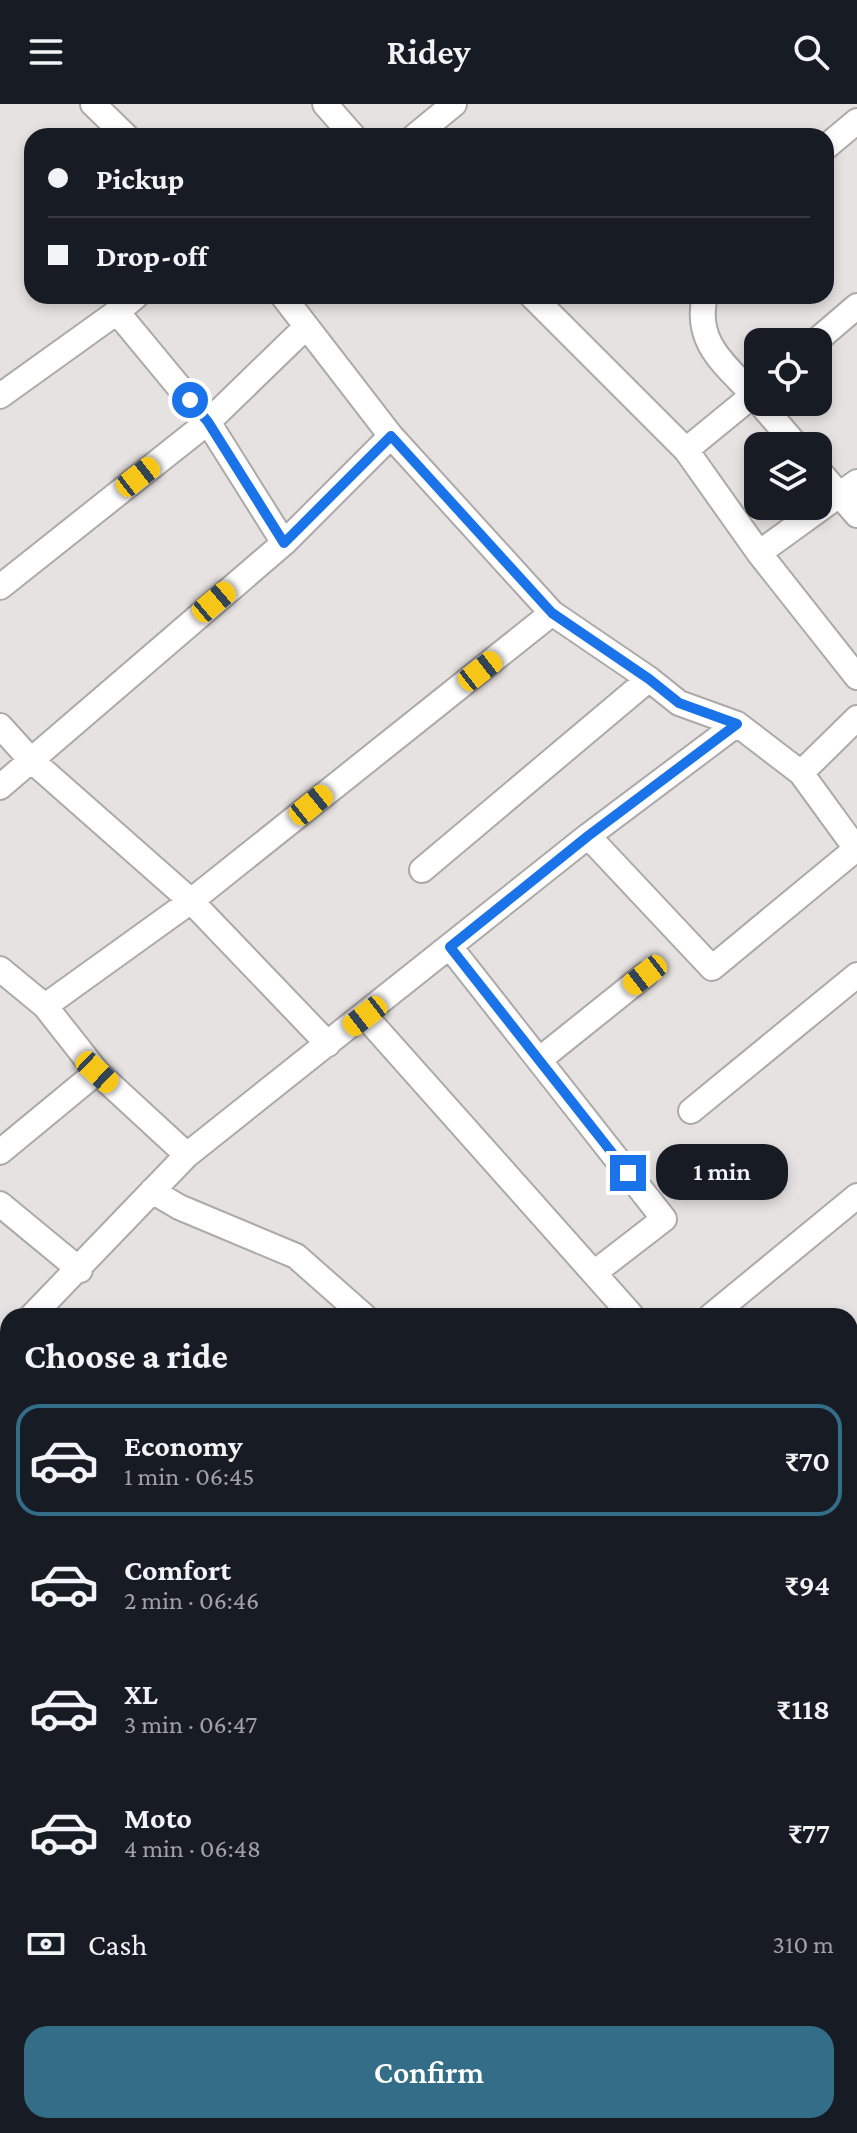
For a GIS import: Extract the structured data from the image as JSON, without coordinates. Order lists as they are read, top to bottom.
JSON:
{
  "page": {
    "header": "Ridey",
    "banner": ["Pickup", "Drop-off"],
    "bubble": "1 min",
    "heading": "Choose a ride",
    "list": [
      {
        "name": "Economy",
        "note": "1 min · 06:45",
        "value": "₹70"
      },
      {
        "name": "Comfort",
        "note": "2 min · 06:46",
        "value": "₹94"
      },
      {
        "name": "XL",
        "note": "3 min · 06:47",
        "value": "₹118"
      },
      {
        "name": "Moto",
        "note": "4 min · 06:48",
        "value": "₹77"
      }
    ],
    "pay": ["Cash", "310 m"],
    "buttons": "Confirm"
  }
}
